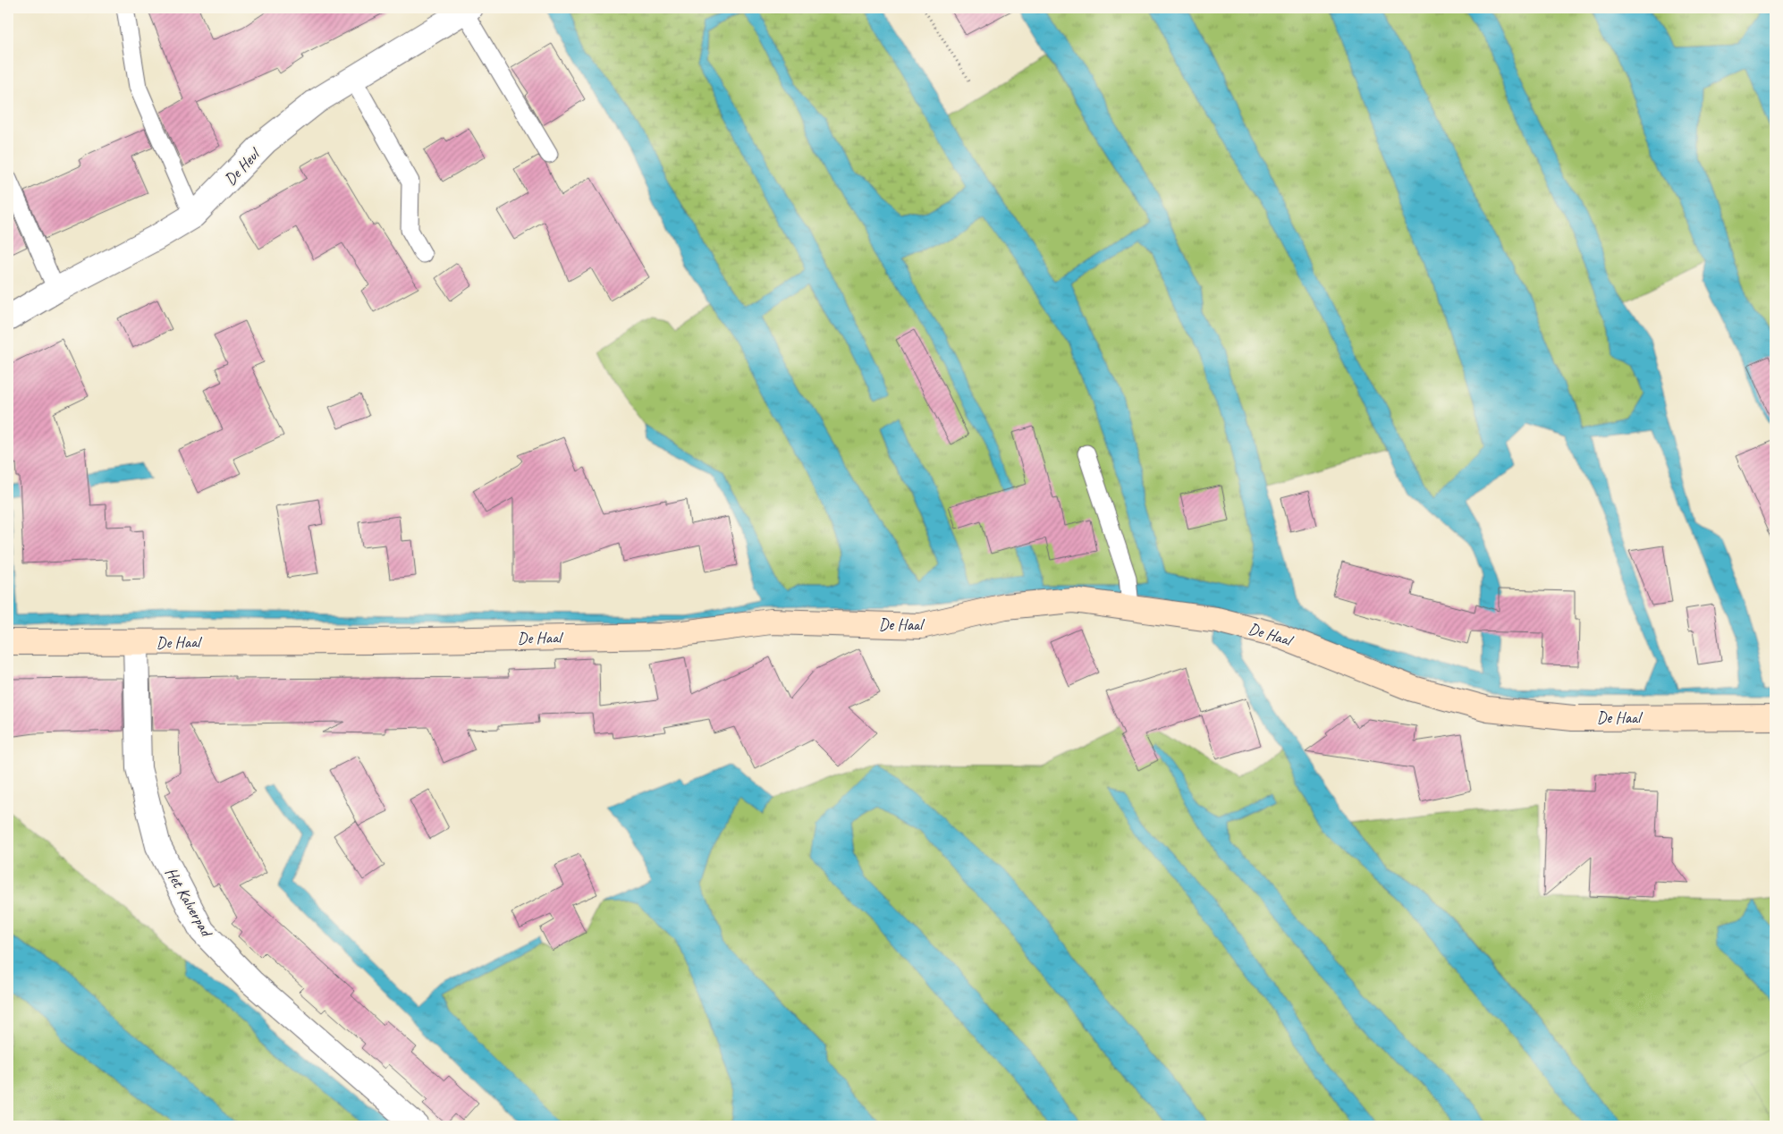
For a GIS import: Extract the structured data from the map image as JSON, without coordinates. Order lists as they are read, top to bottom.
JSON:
{
  "streets": {
    "street": ["De Heul", "De Haal", "Het Kalverpad"]
  },
  "crossings": [
    ["De Haal", "Het Kalverpad"]
  ]
}
